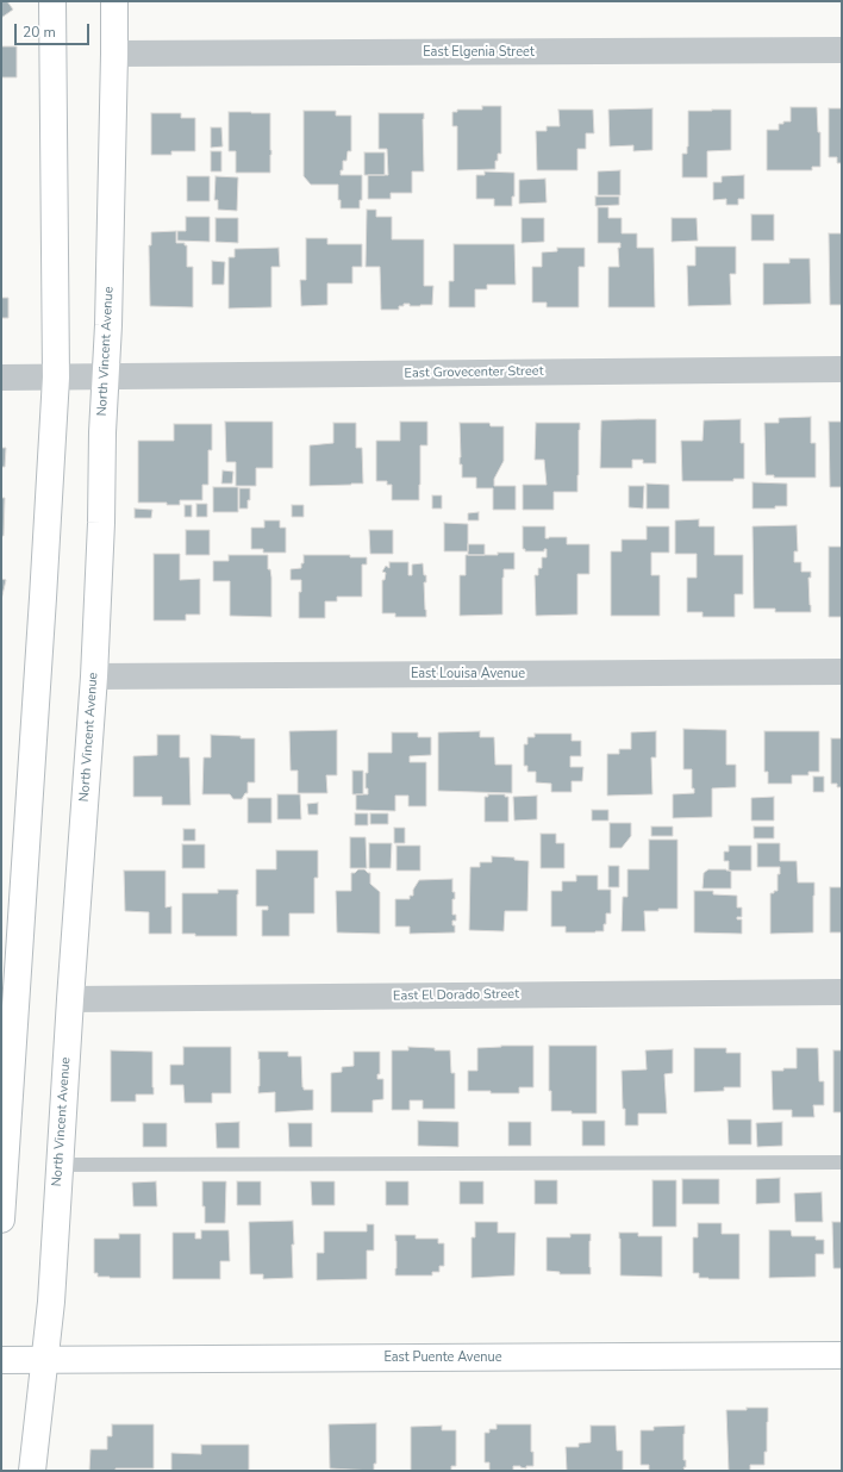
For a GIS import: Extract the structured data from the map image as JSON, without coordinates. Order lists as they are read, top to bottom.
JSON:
{
  "streets": {
    "main road": ["North Vincent Avenue", "East Puente Avenue"],
    "street": [
      "East Elgenia Street",
      "East Grovecenter Street",
      "East Louisa Avenue",
      "East El Dorado Street"
    ]
  },
  "crossings": [
    ["East Elgenia Street", "North Vincent Avenue"],
    ["North Vincent Avenue", "East Grovecenter Street"],
    ["North Vincent Avenue", "East Louisa Avenue"],
    ["North Vincent Avenue", "East El Dorado Street"],
    ["North Vincent Avenue", "East Puente Avenue"]
  ],
  "scale_bar": "20 m"
}
